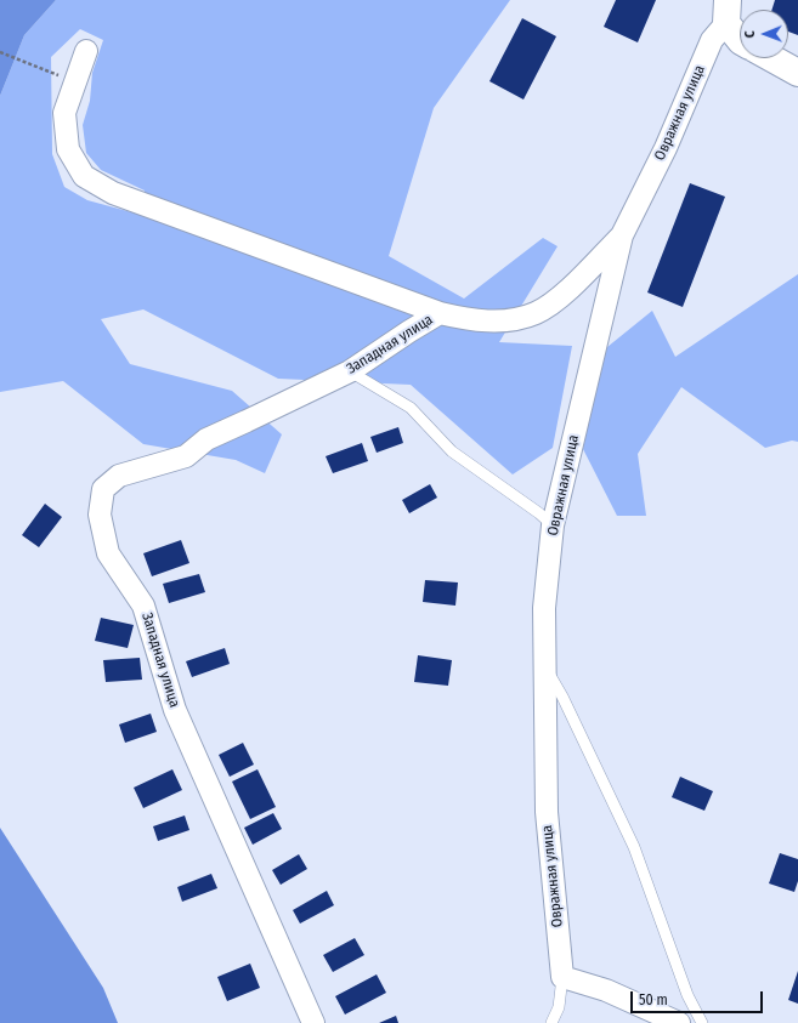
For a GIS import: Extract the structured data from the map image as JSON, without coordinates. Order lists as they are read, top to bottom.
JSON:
{
  "streets": {
    "street": ["Овражная улица", "Западная улица"]
  },
  "scale_bar": "50 m",
  "north": "left"
}
